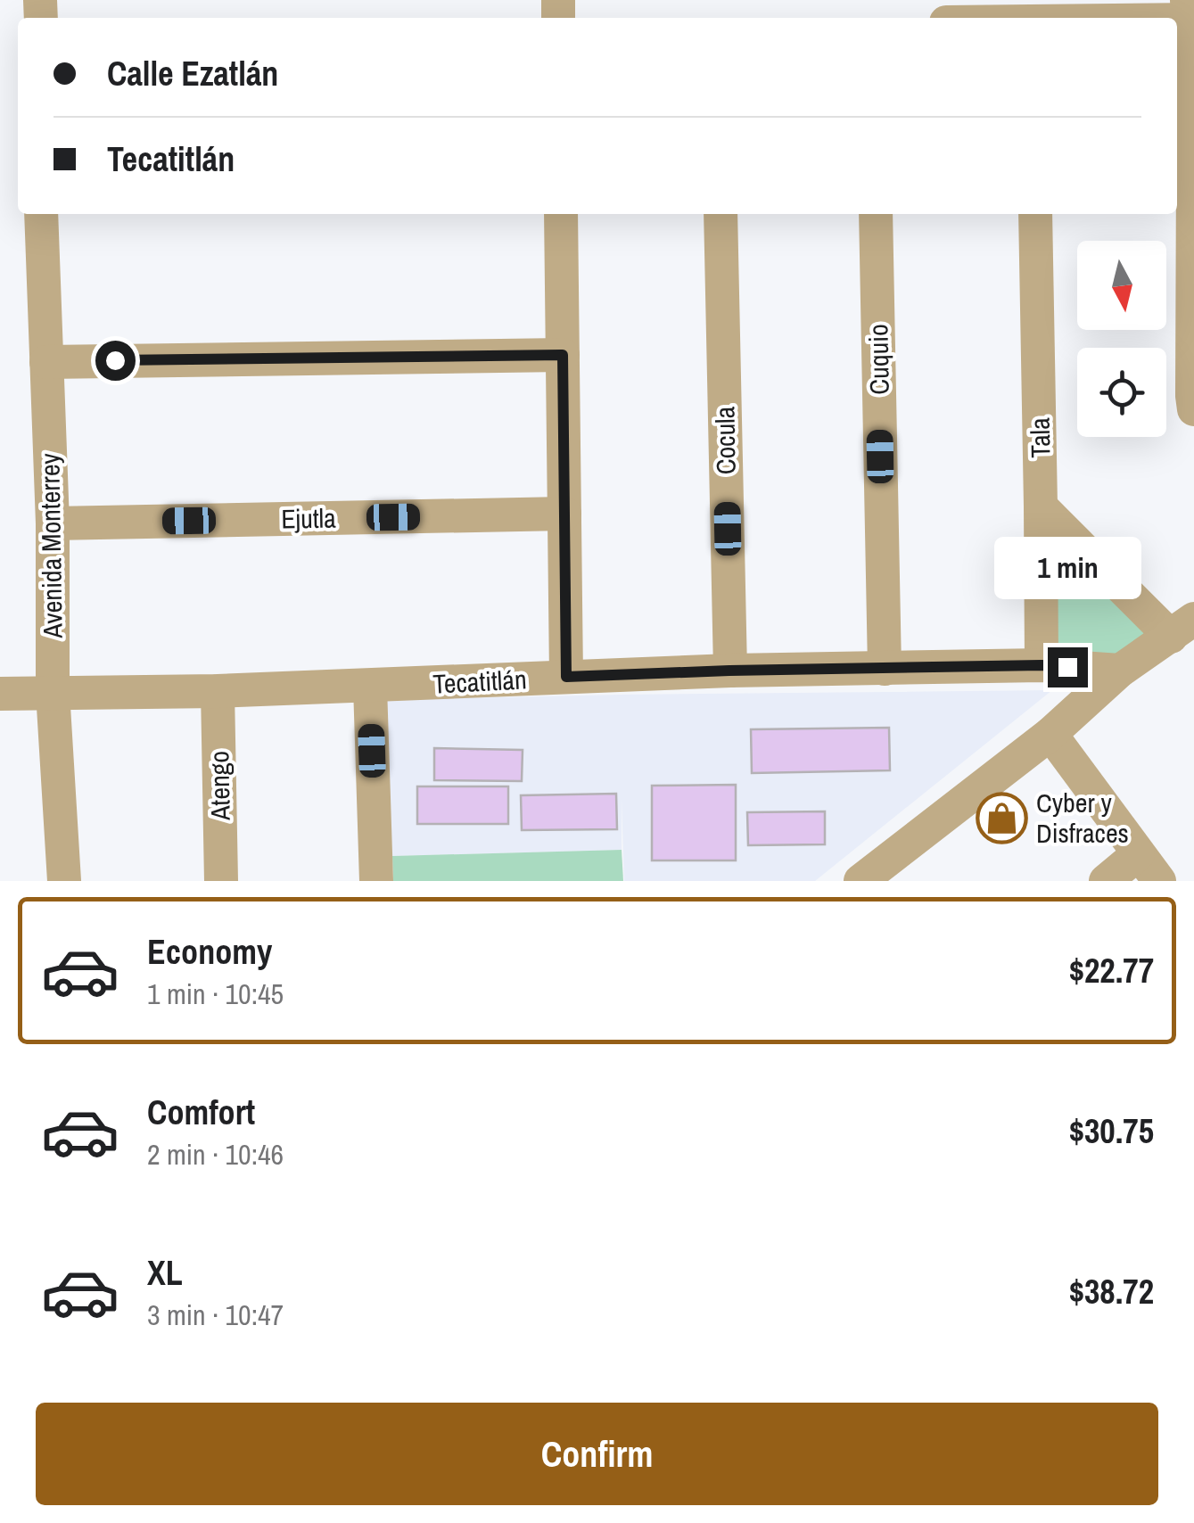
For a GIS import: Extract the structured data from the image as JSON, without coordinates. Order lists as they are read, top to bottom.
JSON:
{
  "streets": {
    "street": [
      "Cuquio",
      "Tala",
      "Cocula",
      "Ejutla",
      "Avenida Monterrey",
      "Tecatitlán",
      "Atengo"
    ]
  },
  "crossings": [
    ["Cuquio", "Tecatitlán"],
    ["Tala", "Tecatitlán"],
    ["Cocula", "Tecatitlán"],
    ["Ejutla", "Avenida Monterrey"],
    ["Avenida Monterrey", "Tecatitlán"],
    ["Tecatitlán", "Atengo"]
  ],
  "places": {
    "shop": ["Cyber y Disfraces"]
  },
  "north": "bottom",
  "page": {
    "banner": ["Calle Ezatlán", "Tecatitlán"],
    "bubble": "1 min",
    "list": [
      {
        "name": "Economy",
        "note": "1 min · 10:45",
        "value": "$22.77"
      },
      {
        "name": "Comfort",
        "note": "2 min · 10:46",
        "value": "$30.75"
      },
      {
        "name": "XL",
        "note": "3 min · 10:47",
        "value": "$38.72"
      }
    ],
    "buttons": "Confirm"
  }
}
